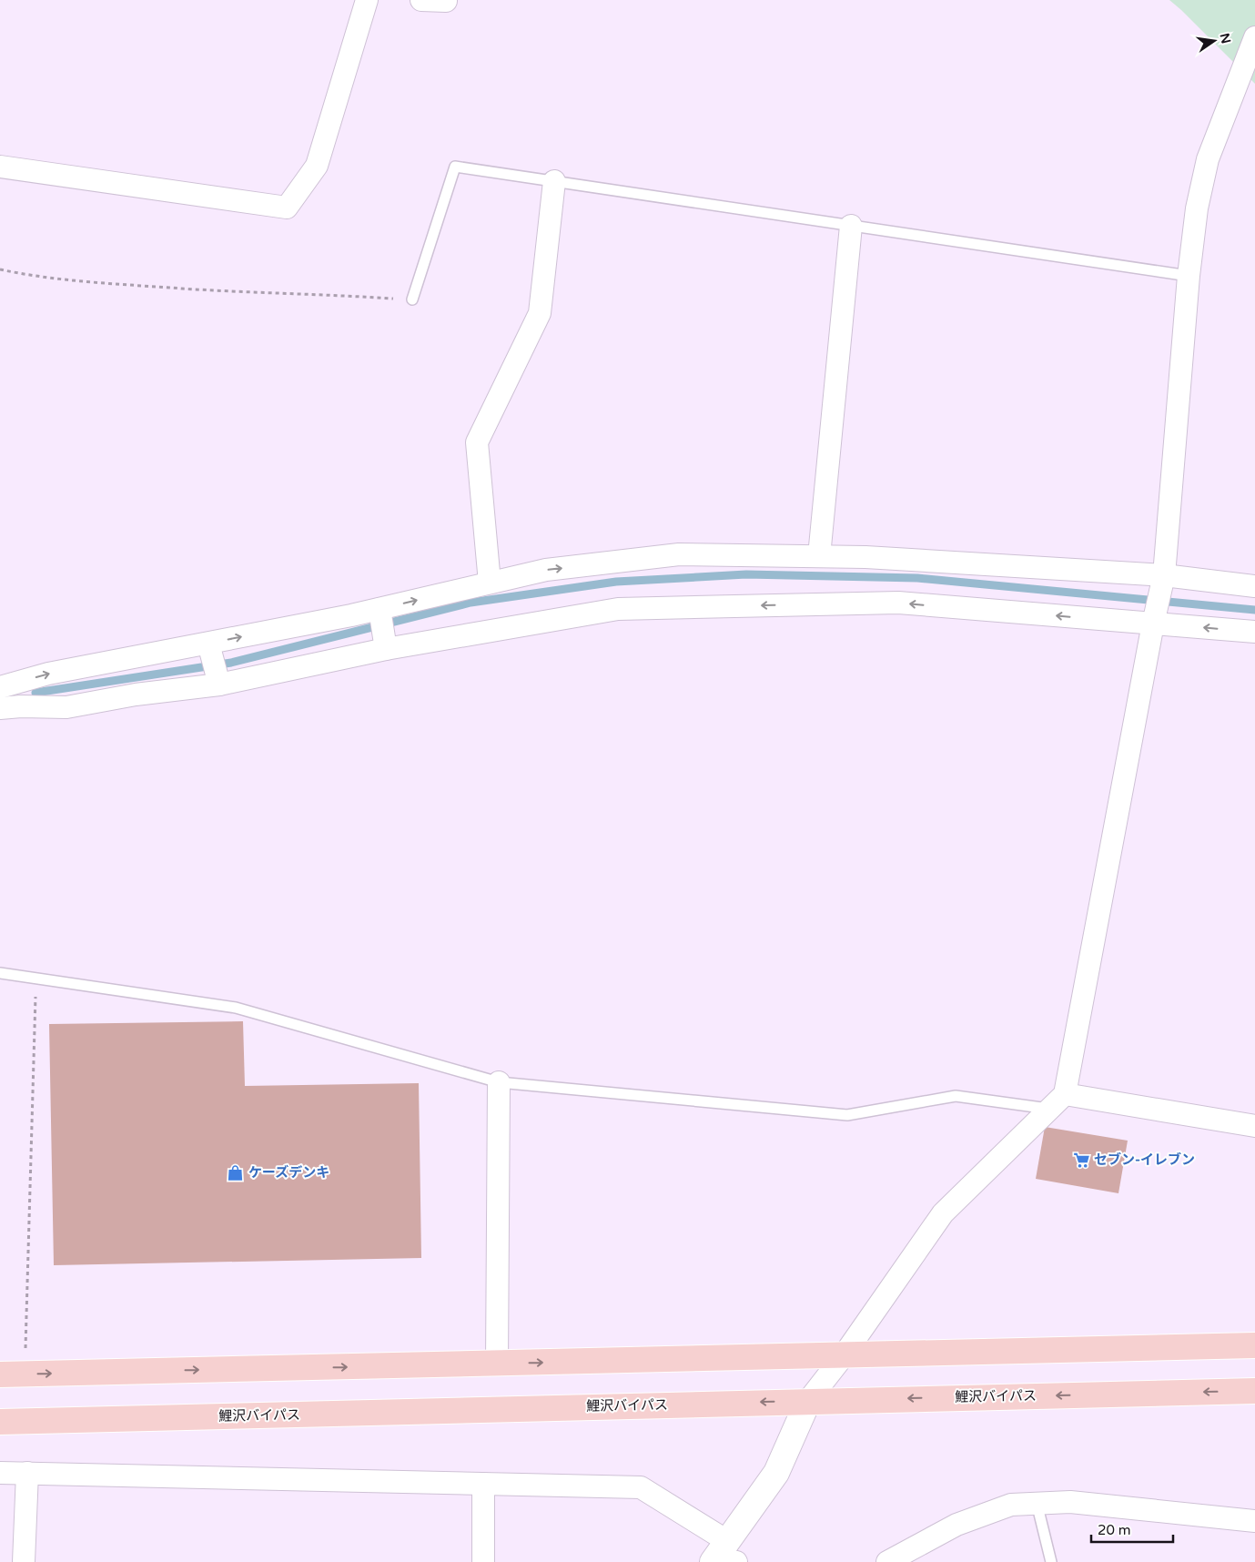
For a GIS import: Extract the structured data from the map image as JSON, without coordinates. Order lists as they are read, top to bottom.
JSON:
{
  "streets": {
    "highway": ["鯉沢バイパス"]
  },
  "places": {
    "supermarket": ["セブン-イレブン"],
    "shop": ["ケーズデンキ"]
  },
  "scale_bar": "20 m",
  "north": "right"
}
